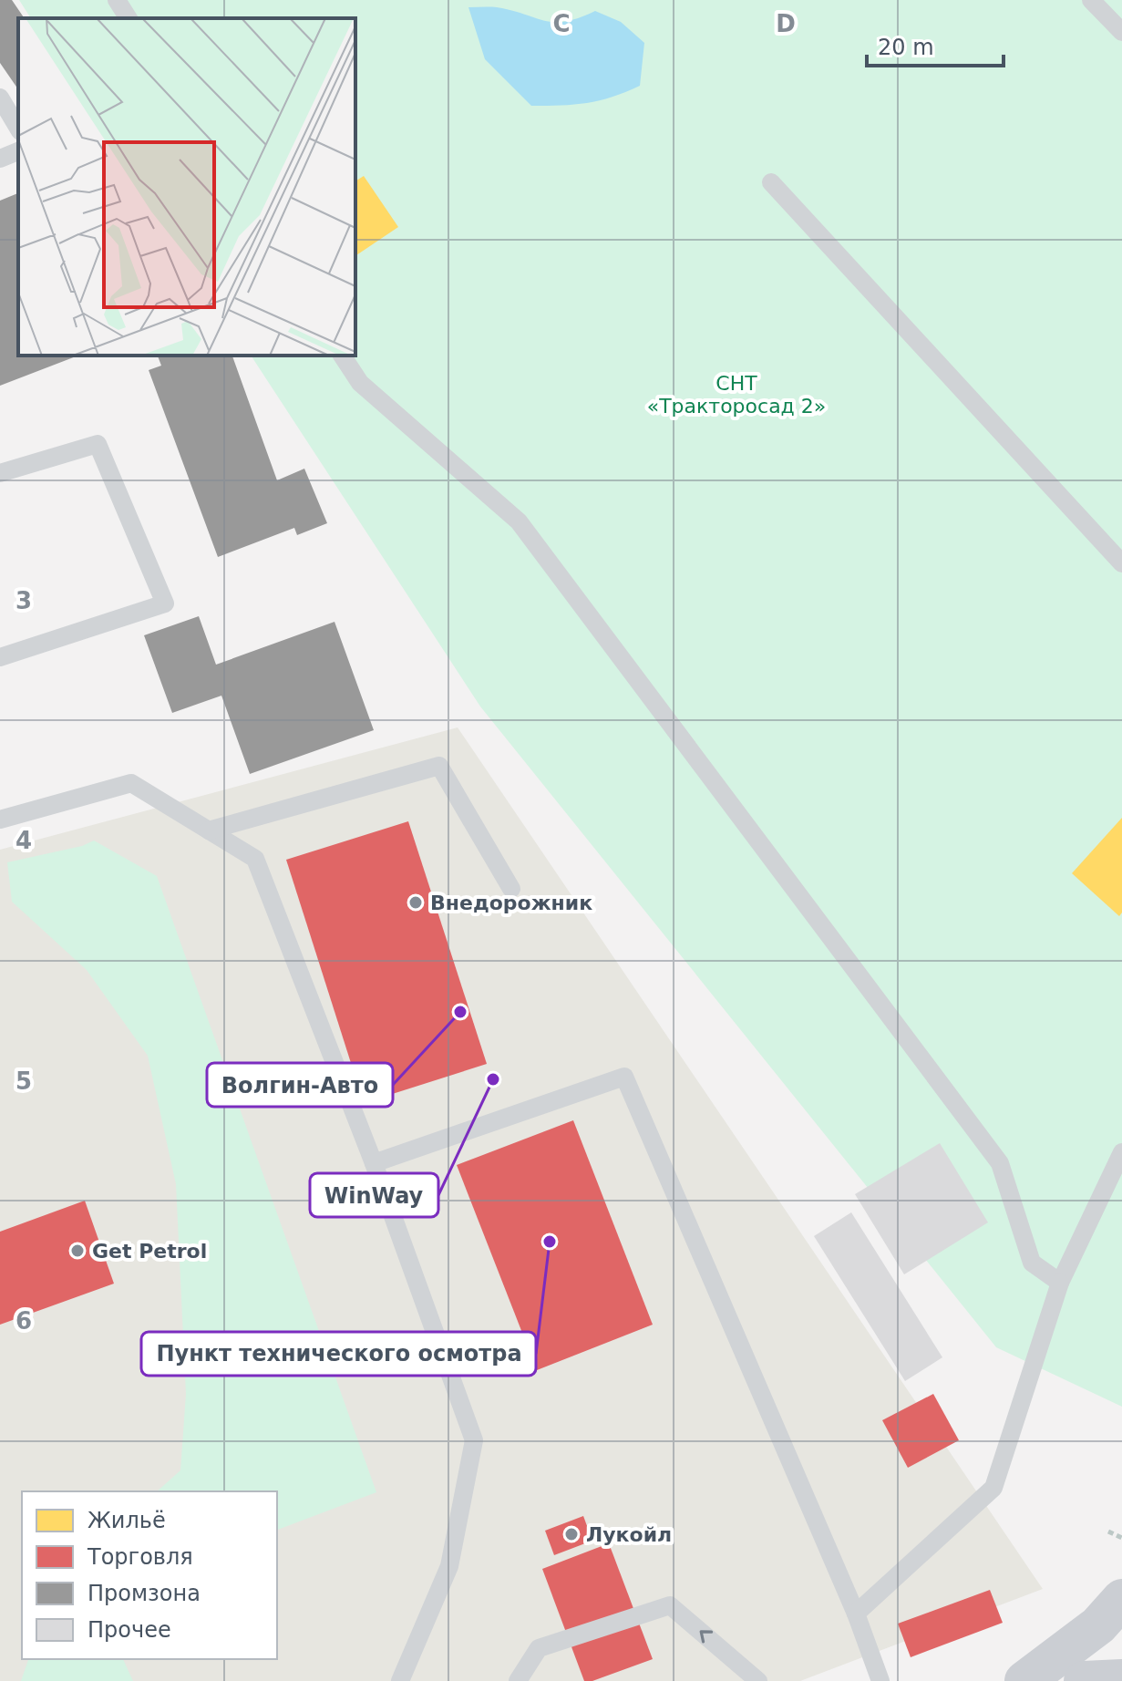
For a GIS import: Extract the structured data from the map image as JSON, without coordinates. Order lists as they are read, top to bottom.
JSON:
{
  "parks": ["СНТ «Тракторосад 2»"],
  "places": [
    "Внедорожник",
    "Волгин-Авто",
    "WinWay",
    "Пункт технического осмотра",
    "Get Petrol",
    "Лукойл"
  ],
  "legend": [
    "Жильё",
    "Торговля",
    "Промзона",
    "Прочее"
  ],
  "scale_bar": "20 m",
  "grid": {
    "columns": ["C", "D"],
    "rows": [
      "3",
      "4",
      "5",
      "6"
    ]
  }
}
